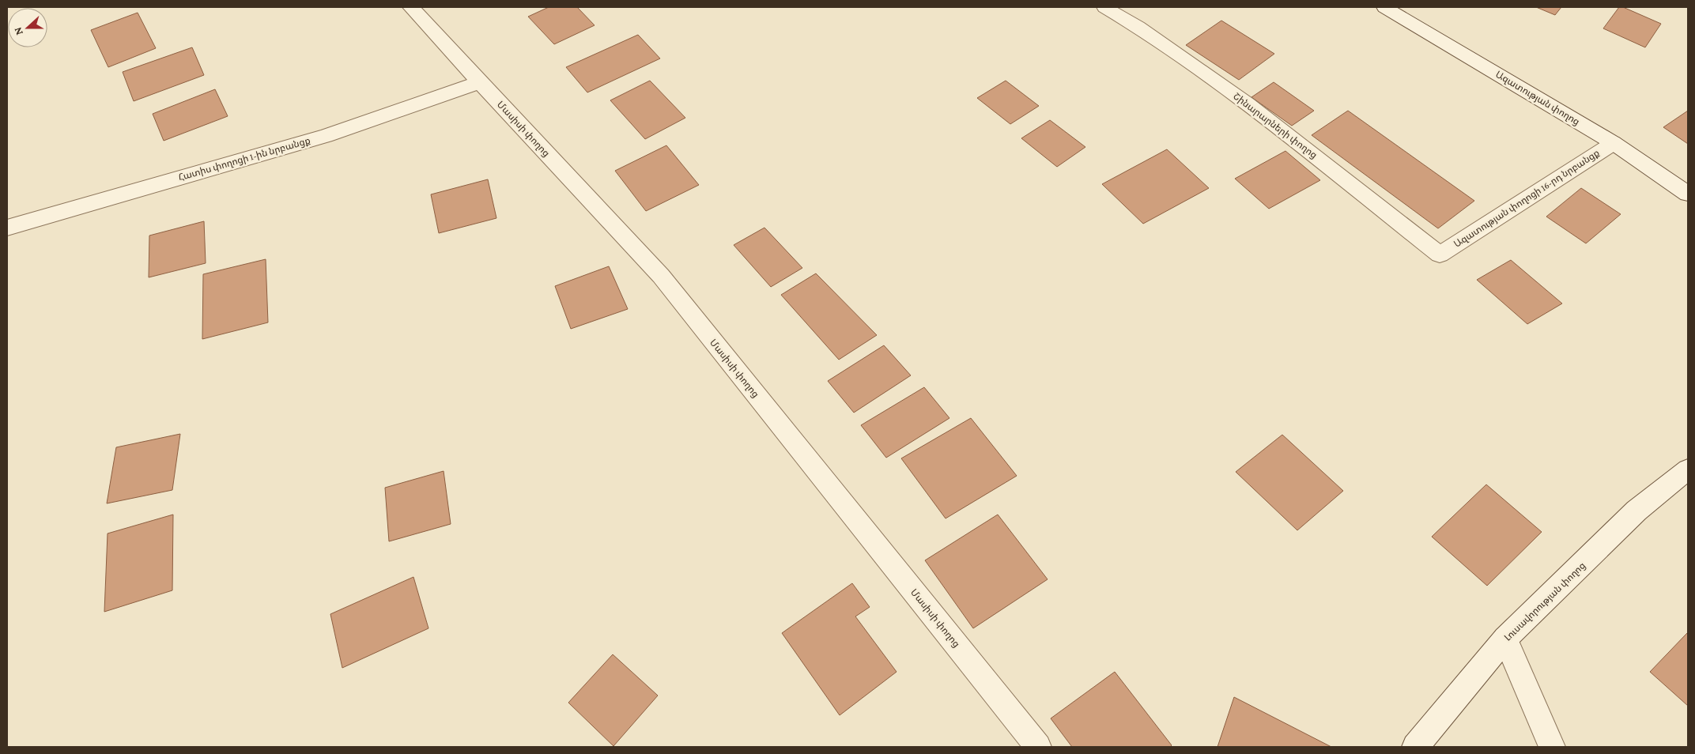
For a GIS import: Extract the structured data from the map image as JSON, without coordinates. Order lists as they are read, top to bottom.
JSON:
{
  "streets": {
    "street": [
      "Ազատության փողոց",
      "Շինարարների փողոց",
      "Մասիսի փողոց",
      "Հատիս փողոցի 1-ին նրբանցք",
      "Ազատության փողոցի 16-րդ նրբանցք",
      "Լուսավորության փողոց"
    ]
  },
  "crossings": [
    ["Ազատության փողոց", "Ազատության փողոցի 16-րդ նրբանցք"],
    ["Շինարարների փողոց", "Ազատության փողոցի 16-րդ նրբանցք"],
    ["Մասիսի փողոց", "Հատիս փողոցի 1-ին նրբանցք"]
  ],
  "north": "left"
}
